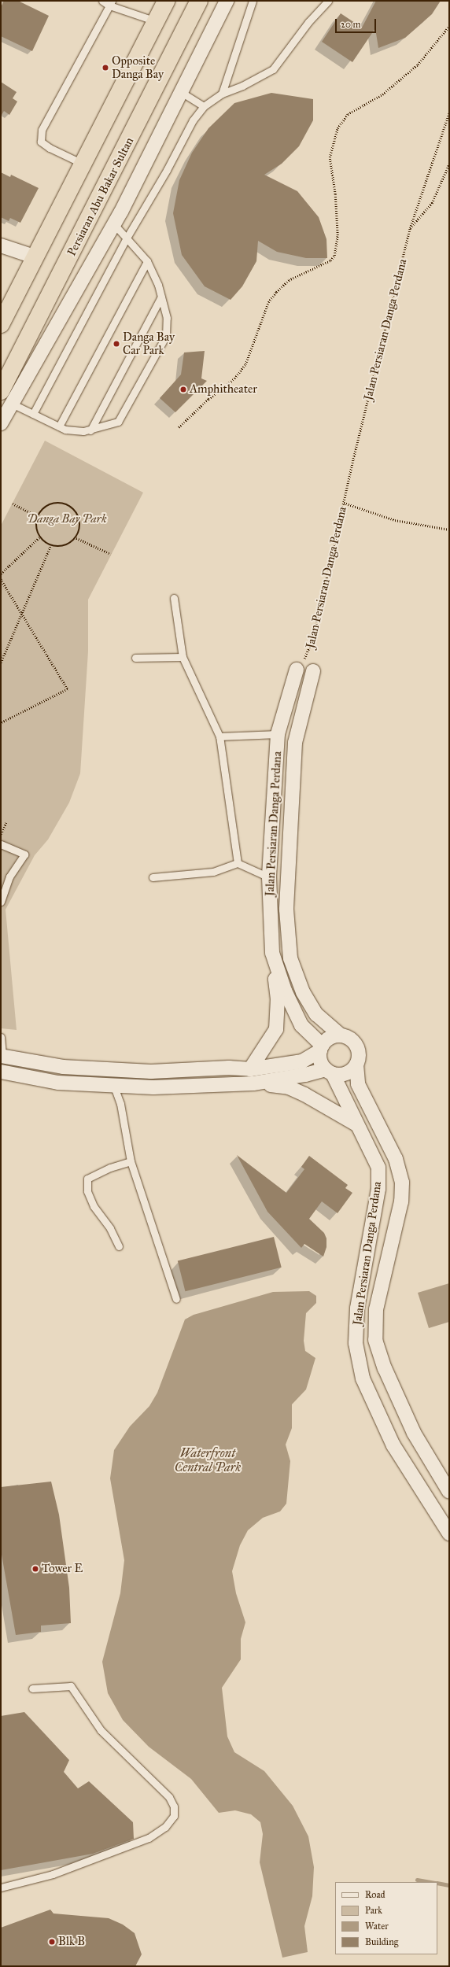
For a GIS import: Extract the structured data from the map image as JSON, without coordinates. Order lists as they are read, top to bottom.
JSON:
{
  "streets": {
    "highway": ["Persiaran Abu Bakar Sultan"],
    "street": ["Jalan Persiaran Danga Perdana"]
  },
  "water": ["Waterfront Central Park"],
  "parks": ["Danga Bay Park"],
  "places": [
    "Opposite Danga Bay",
    "Danga Bay Car Park",
    "Amphitheater",
    "Tower E",
    "Blk B"
  ],
  "legend": [
    "Road",
    "Park",
    "Water",
    "Building"
  ],
  "scale_bar": "20 m"
}
